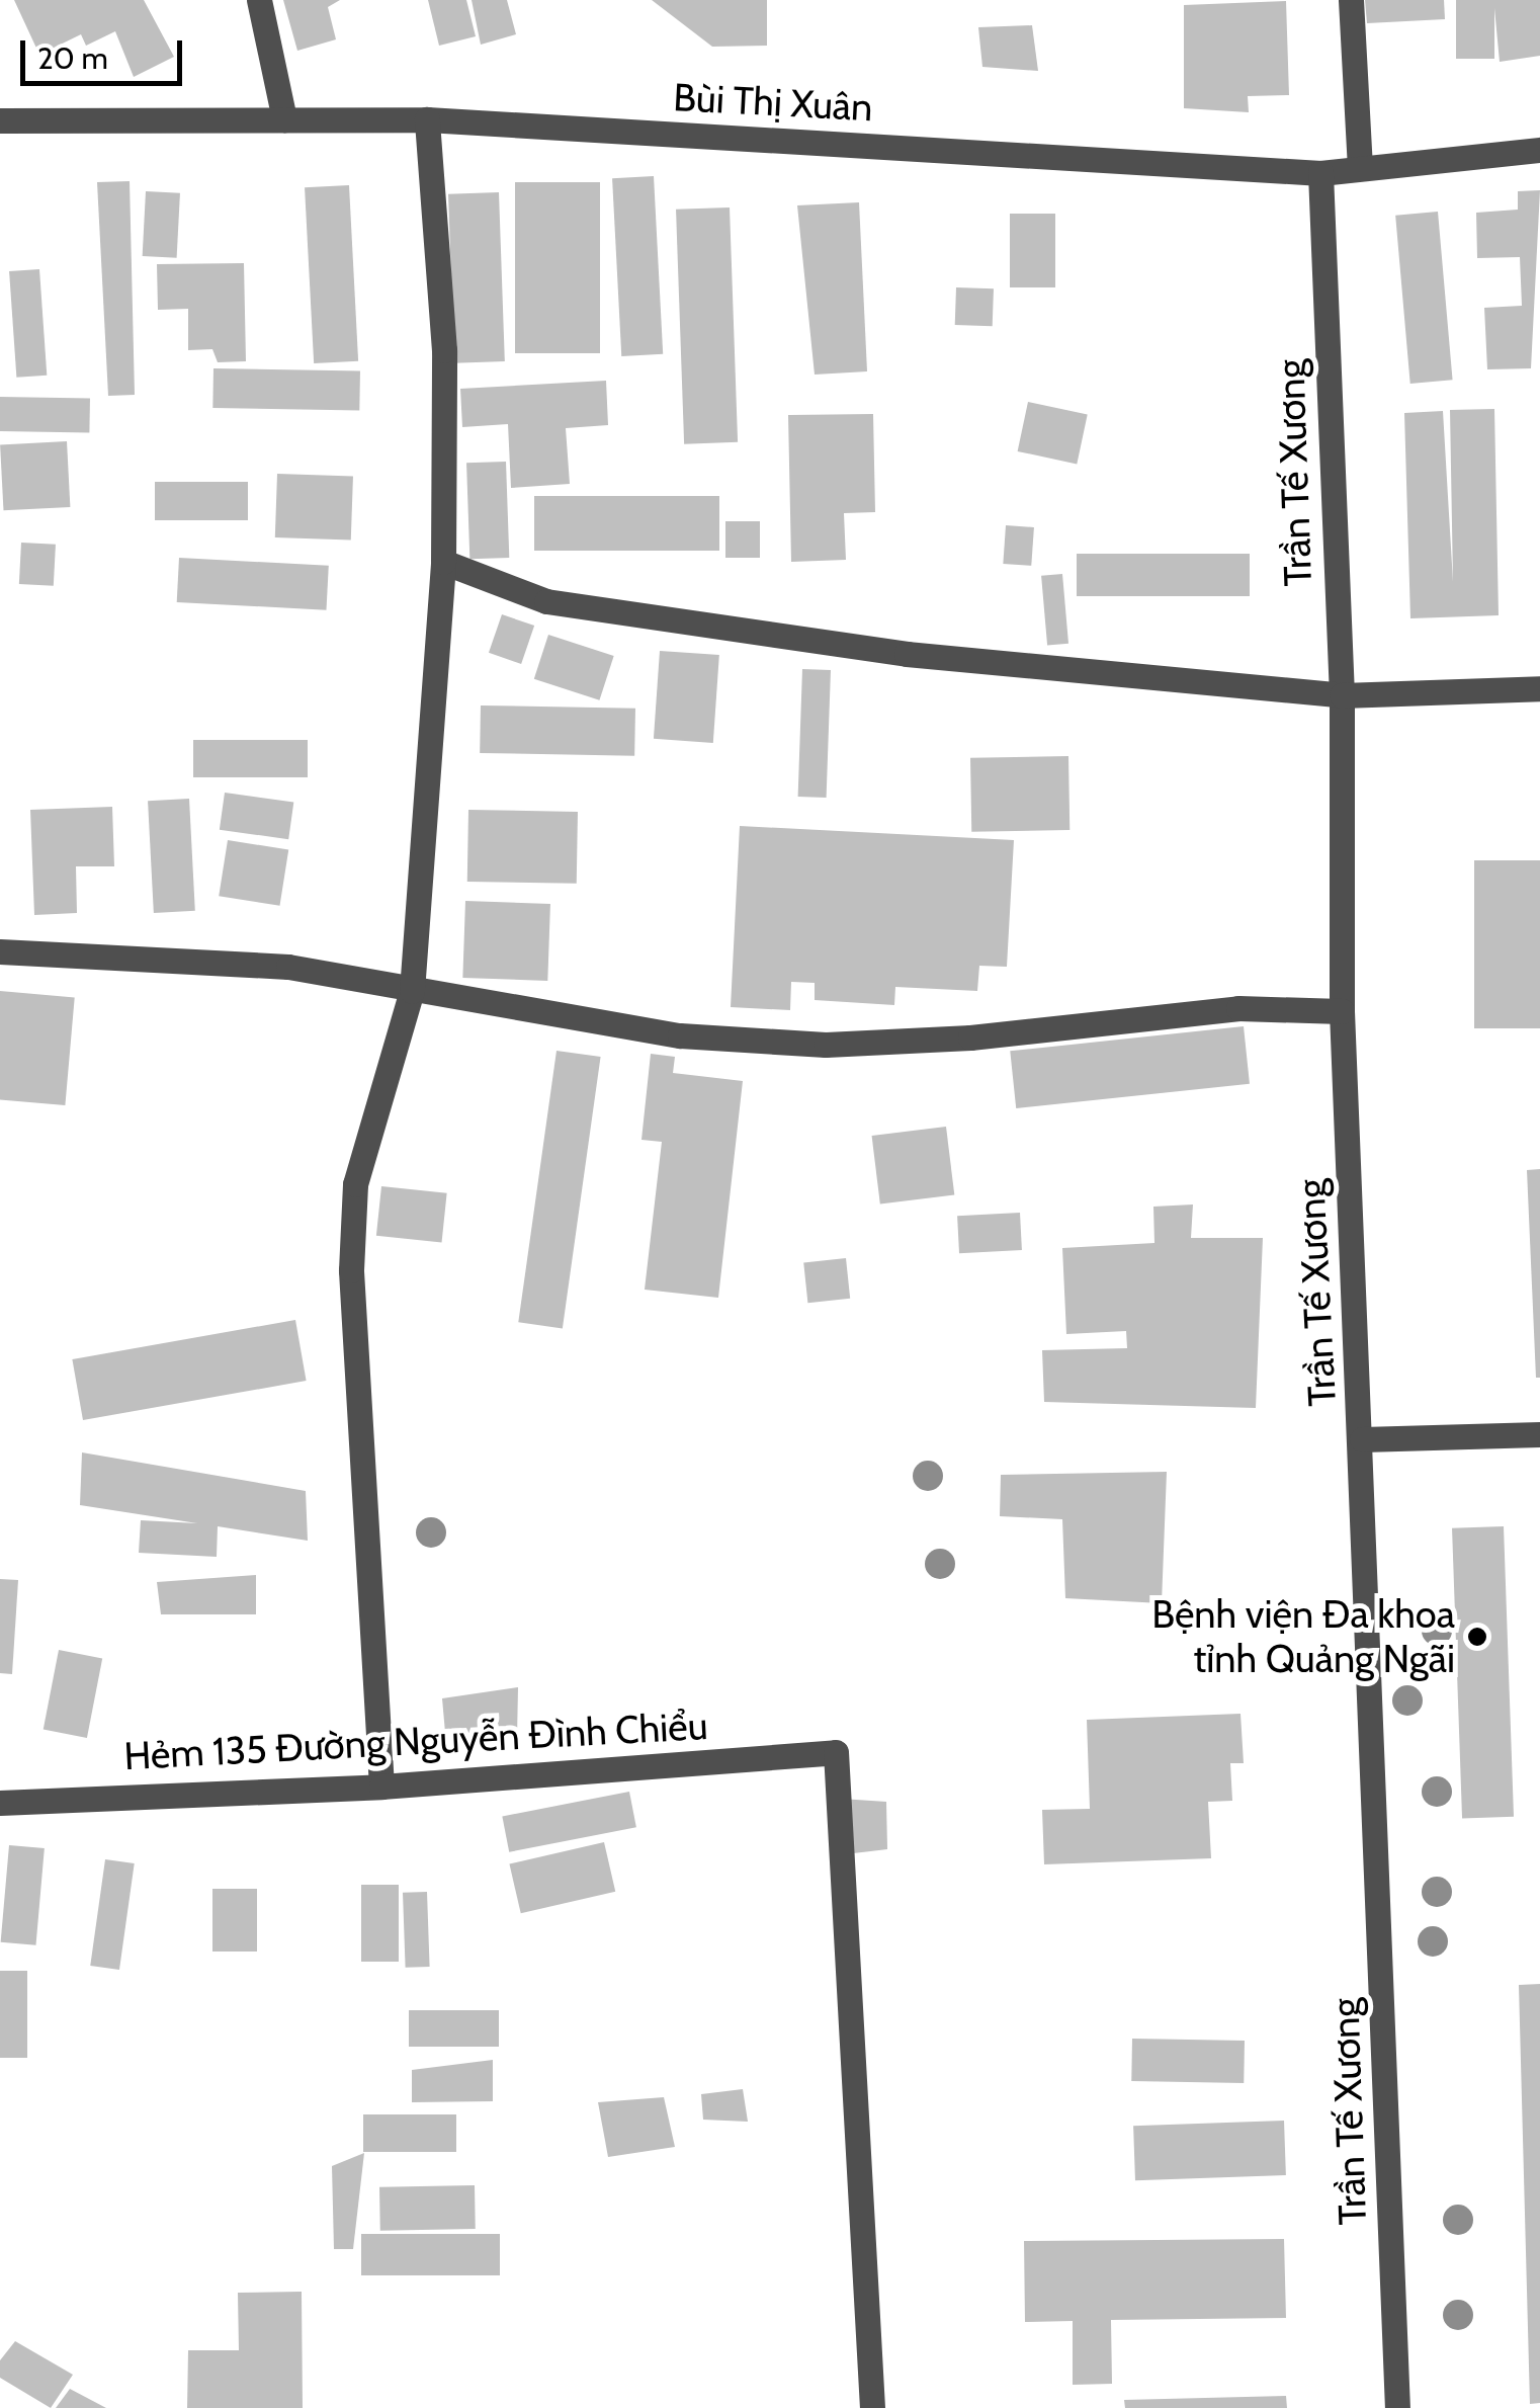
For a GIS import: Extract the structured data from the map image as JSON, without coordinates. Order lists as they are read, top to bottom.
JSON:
{
  "streets": {
    "street": ["Bùi Thị Xuân", "Trần Tế Xương", "Hẻm 135 Đường Nguyễn Đình Chiểu"]
  },
  "crossings": [
    ["Bùi Thị Xuân", "Trần Tế Xương"]
  ],
  "places": ["Bệnh viện Đa khoa tỉnh Quảng Ngãi"],
  "scale_bar": "20 m"
}
